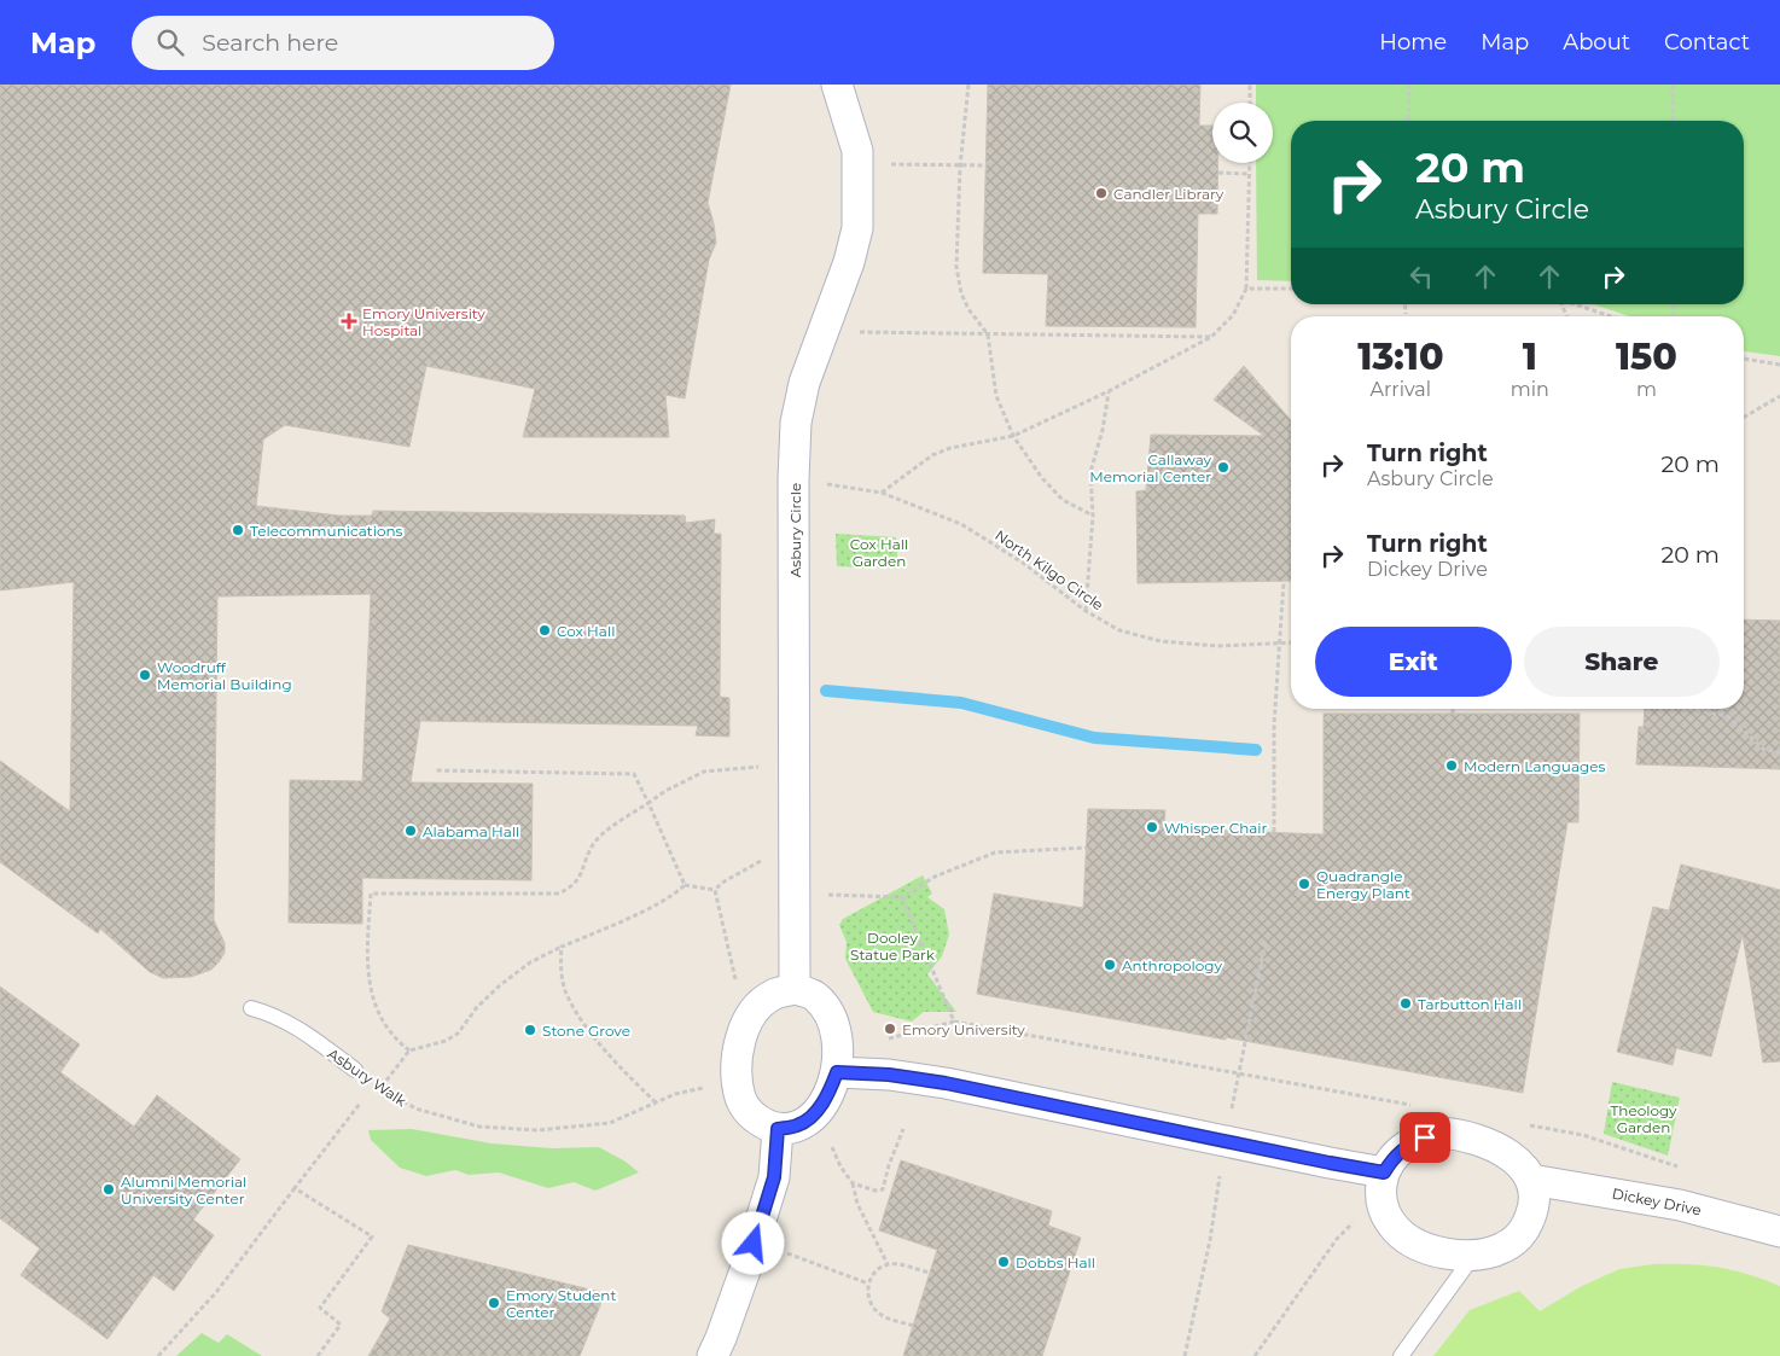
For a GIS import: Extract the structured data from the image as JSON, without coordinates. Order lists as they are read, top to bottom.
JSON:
{
  "streets": {
    "street": ["Asbury Circle", "Dickey Drive"],
    "lane": ["Asbury Walk"],
    "path": ["North Kilgo Circle"]
  },
  "crossings": [
    ["Asbury Circle", "North Kilgo Circle"],
    ["Asbury Circle", "Asbury Walk"]
  ],
  "parks": ["Cox Hall Garden", "Dooley Statue Park", "Theology Garden"],
  "places": {
    "other": [
      "Candler Library",
      "Callaway Memorial Center",
      "Telecommunications",
      "Cox Hall",
      "Woodruff Memorial Building",
      "Modern Languages",
      "Whisper Chair",
      "Alabama Hall",
      "Quadrangle Energy Plant",
      "Anthropology",
      "Tarbutton Hall",
      "Emory University",
      "Stone Grove",
      "Alumni Memorial University Center",
      "Dobbs Hall",
      "Emory Student Center"
    ],
    "health": ["Emory University Hospital"]
  },
  "page": {
    "header": "Map",
    "search": "Search here",
    "nav": [
      "Home",
      "Map",
      "About",
      "Contact"
    ],
    "turn": ["20 m", "Asbury Circle"],
    "eta": [
      "13:10",
      "Arrival",
      "1",
      "min",
      "150",
      "m"
    ],
    "list": [
      {
        "name": "Turn right",
        "note": "Asbury Circle",
        "value": "20 m"
      },
      {
        "name": "Turn right",
        "note": "Dickey Drive",
        "value": "20 m"
      }
    ],
    "buttons": ["Exit", "Share"]
  }
}
